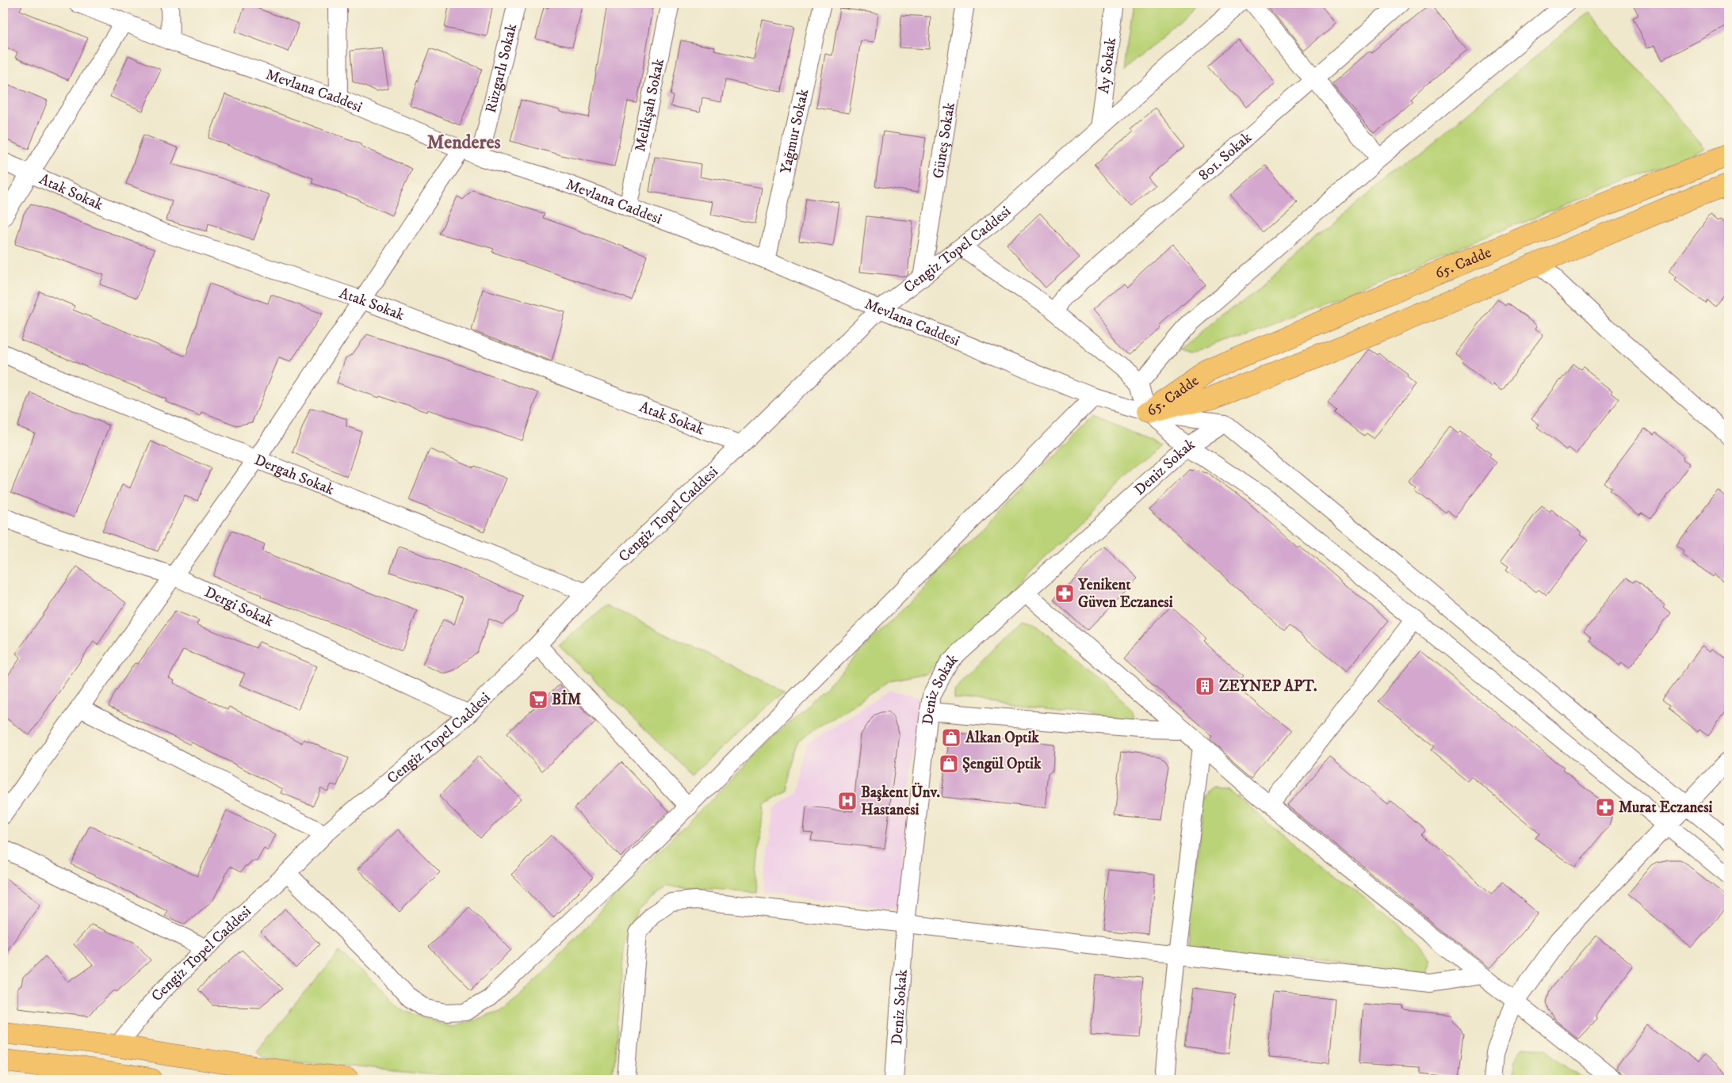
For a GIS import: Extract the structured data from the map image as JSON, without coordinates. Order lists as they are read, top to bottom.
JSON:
{
  "streets": {
    "main road": ["65. Cadde"],
    "street": [
      "Ay Sokak",
      "Rüzgarlı Sokak",
      "Mevlana Caddesi",
      "Melikşah Sokak",
      "Yağmur Sokak",
      "Güneş Sokak",
      "801. Sokak",
      "Atak Sokak",
      "Cengiz Topel Caddesi",
      "Deniz Sokak",
      "Dergah Sokak",
      "Dergi Sokak"
    ]
  },
  "crossings": [
    ["Ay Sokak", "Cengiz Topel Caddesi"],
    ["Rüzgarlı Sokak", "Mevlana Caddesi"],
    ["Mevlana Caddesi", "Melikşah Sokak"],
    ["Mevlana Caddesi", "Yağmur Sokak"],
    ["Mevlana Caddesi", "Cengiz Topel Caddesi"],
    ["Mevlana Caddesi", "65. Cadde"],
    ["Güneş Sokak", "Cengiz Topel Caddesi"],
    ["Atak Sokak", "Cengiz Topel Caddesi"],
    ["Cengiz Topel Caddesi", "Dergah Sokak"],
    ["Cengiz Topel Caddesi", "Dergi Sokak"]
  ],
  "districts": ["Menderes"],
  "places": {
    "pharmacy": ["Yenikent Güven Eczanesi", "Murat Eczanesi"],
    "building": ["ZEYNEP APT."],
    "supermarket": ["BİM"],
    "shop": ["Alkan Optik", "Şengül Optik"],
    "hospital": ["Başkent Ünv. Hastanesi"]
  }
}
